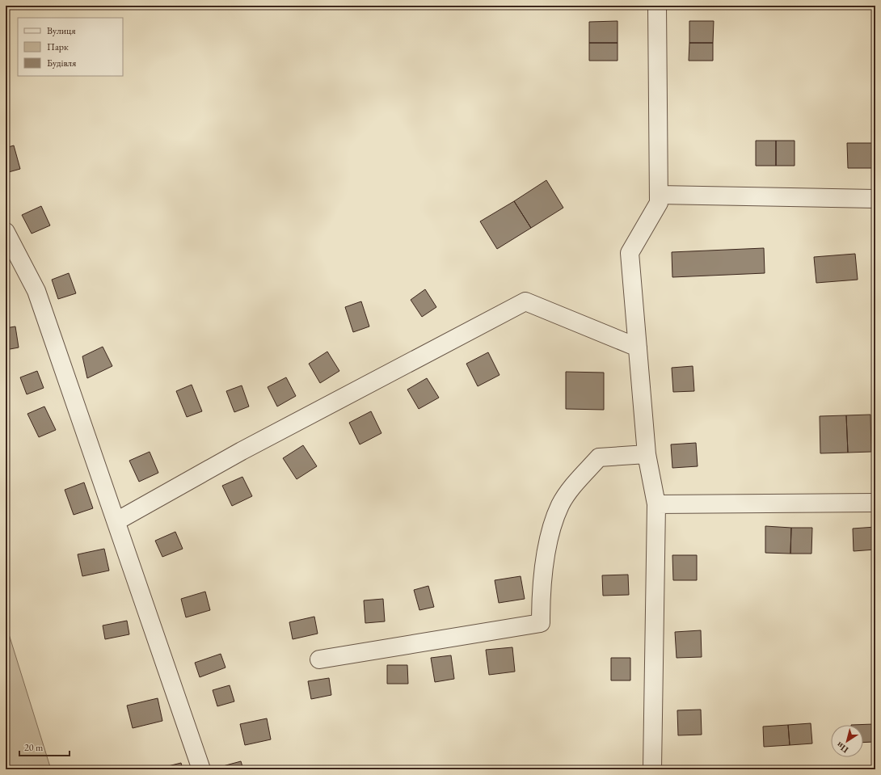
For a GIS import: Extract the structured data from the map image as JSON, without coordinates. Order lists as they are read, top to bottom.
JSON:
{
  "legend": ["Вулиця", "Парк", "Будівля"],
  "scale_bar": "20 m",
  "north": "bottom left"
}
